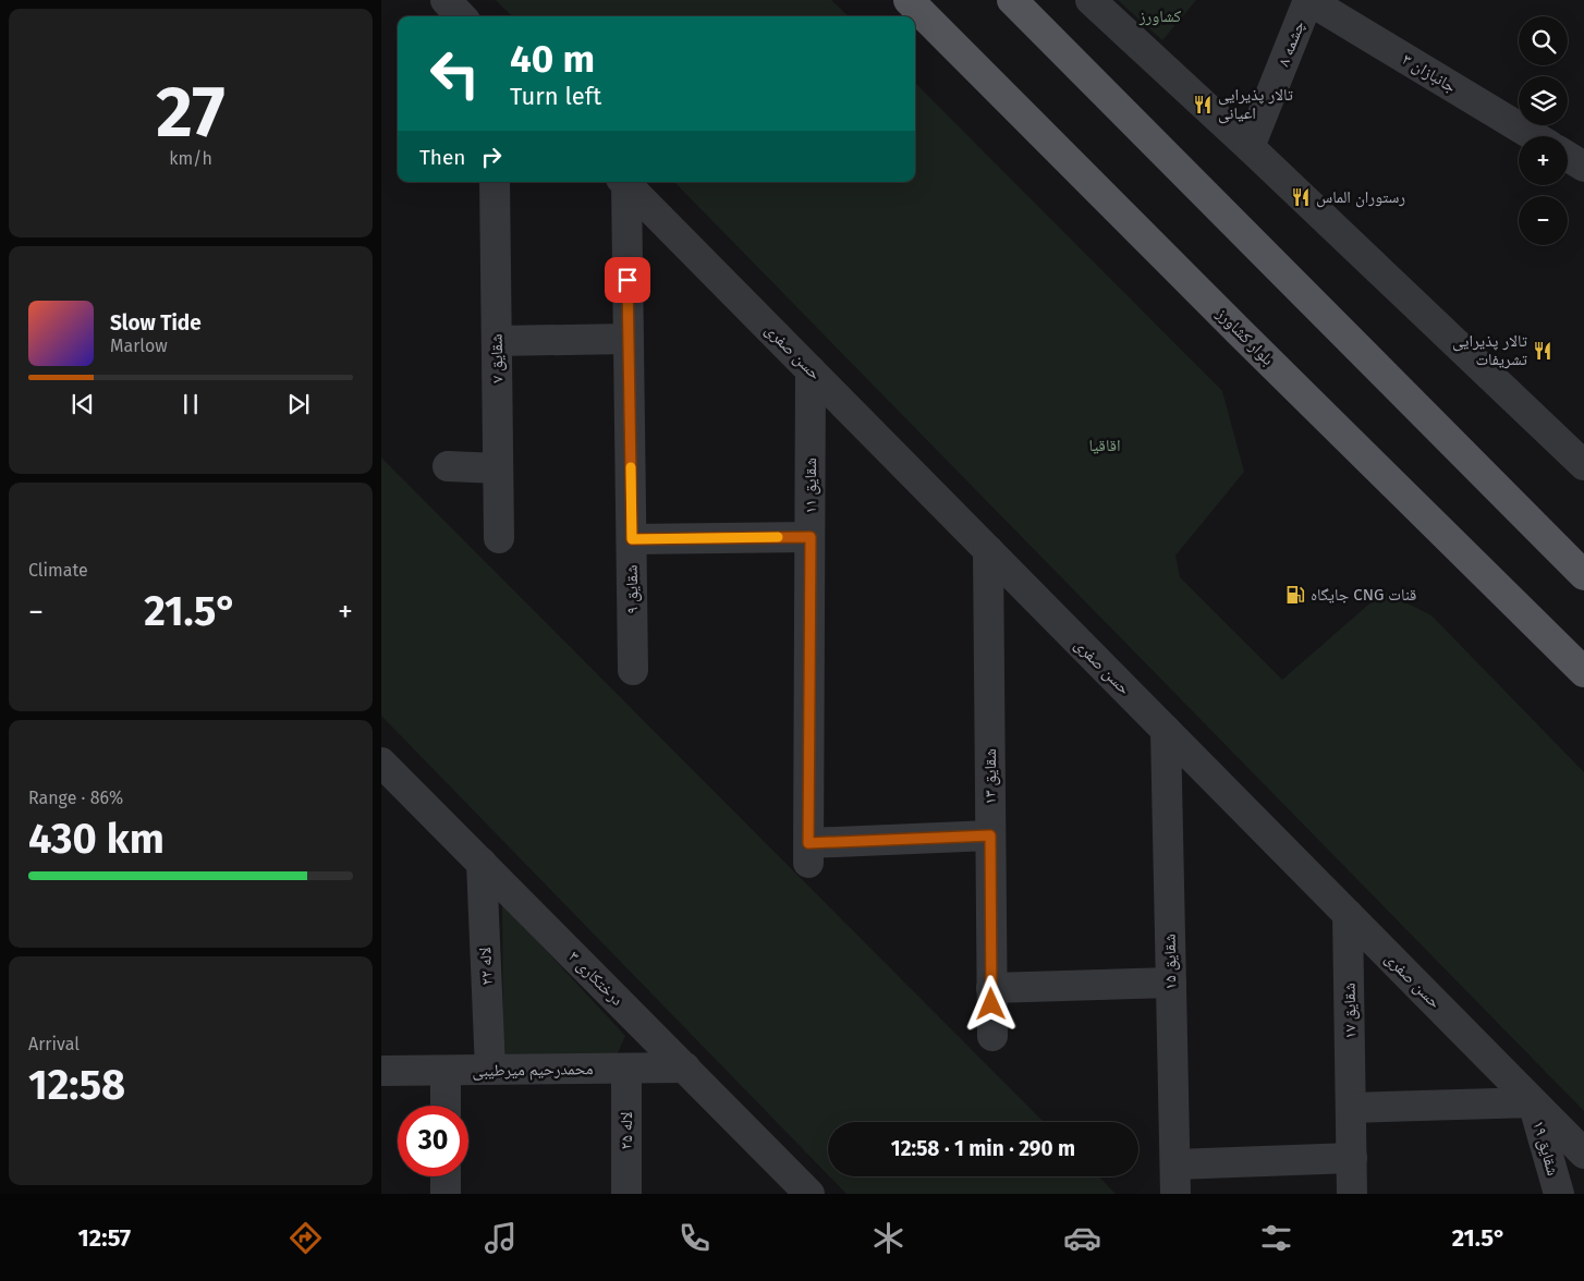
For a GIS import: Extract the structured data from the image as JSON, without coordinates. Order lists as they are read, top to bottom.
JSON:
{
  "streets": {
    "main road": ["بلوار کشاورز"],
    "street": [
      "چشمه ۸",
      "جانبازان ۳",
      "حسن صفری",
      "شقایق ۷",
      "شقایق ۱۱",
      "شقایق ۹",
      "شقایق ۱۳",
      "شقایق ۱۵",
      "لاله ۲۲",
      "درختکاری ۳",
      "شقایق ۱۷",
      "محمدرحیم میرطیبی",
      "لاله ۲۵",
      "شقایق ۱۹"
    ]
  },
  "crossings": [
    ["چشمه ۸", "جانبازان ۳"],
    ["حسن صفری", "شقایق ۱۱"],
    ["حسن صفری", "شقایق ۱۳"],
    ["حسن صفری", "شقایق ۱۵"],
    ["حسن صفری", "شقایق ۱۷"],
    ["حسن صفری", "شقایق ۱۹"],
    ["شقایق ۱۱", "شقایق ۱۳"],
    ["لاله ۲۲", "درختکاری ۳"],
    ["لاله ۲۲", "محمدرحیم میرطیبی"],
    ["درختکاری ۳", "محمدرحیم میرطیبی"],
    ["محمدرحیم میرطیبی", "لاله ۲۵"]
  ],
  "parks": ["کشاورز", "اقاقیا"],
  "places": {
    "restaurant": ["تالار پذیرایی اعیانی", "رستوران الماس", "تالار پذیرایی تشریفات"],
    "fuel station": ["جایگاه CNG قنات"]
  },
  "page": {
    "tile": [
      ["27", "km/h"],
      "Climate",
      ["Range · 86%", "430 km"],
      ["Arrival", "12:58"]
    ],
    "map_buttons": ["+", "−"],
    "turn": ["40 m", "Turn left"],
    "then": "Then",
    "song": ["Slow Tide", "Marlow"],
    "heat": ["−", "21.5°", "+"],
    "limit": "30",
    "trip": "12:58 · 1 min · 290 m",
    "tabs": ["12:57", "21.5°"]
  }
}
